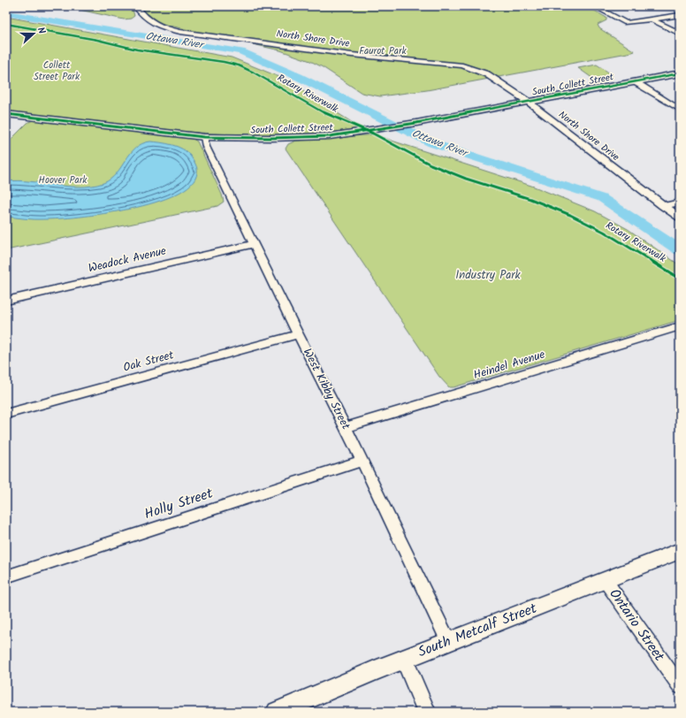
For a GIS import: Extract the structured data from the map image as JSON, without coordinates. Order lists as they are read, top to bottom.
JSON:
{
  "streets": {
    "main road": ["South Metcalf Street"],
    "street": [
      "North Shore Drive",
      "South Collett Street",
      "Weadock Avenue",
      "Oak Street",
      "Heindel Avenue",
      "West Kibby Street",
      "Holly Street",
      "Ontario Street"
    ],
    "cycle path": ["Rotary Riverwalk"]
  },
  "crossings": [
    ["North Shore Drive", "South Collett Street"],
    ["South Collett Street", "West Kibby Street"],
    ["Weadock Avenue", "West Kibby Street"],
    ["Oak Street", "West Kibby Street"],
    ["Heindel Avenue", "West Kibby Street"],
    ["West Kibby Street", "Holly Street"],
    ["West Kibby Street", "South Metcalf Street"],
    ["Ontario Street", "South Metcalf Street"]
  ],
  "water": ["Ottawa River"],
  "parks": [
    "Faurot Park",
    "Collett Street Park",
    "Hoover Park",
    "Industry Park"
  ],
  "north": "right"
}
